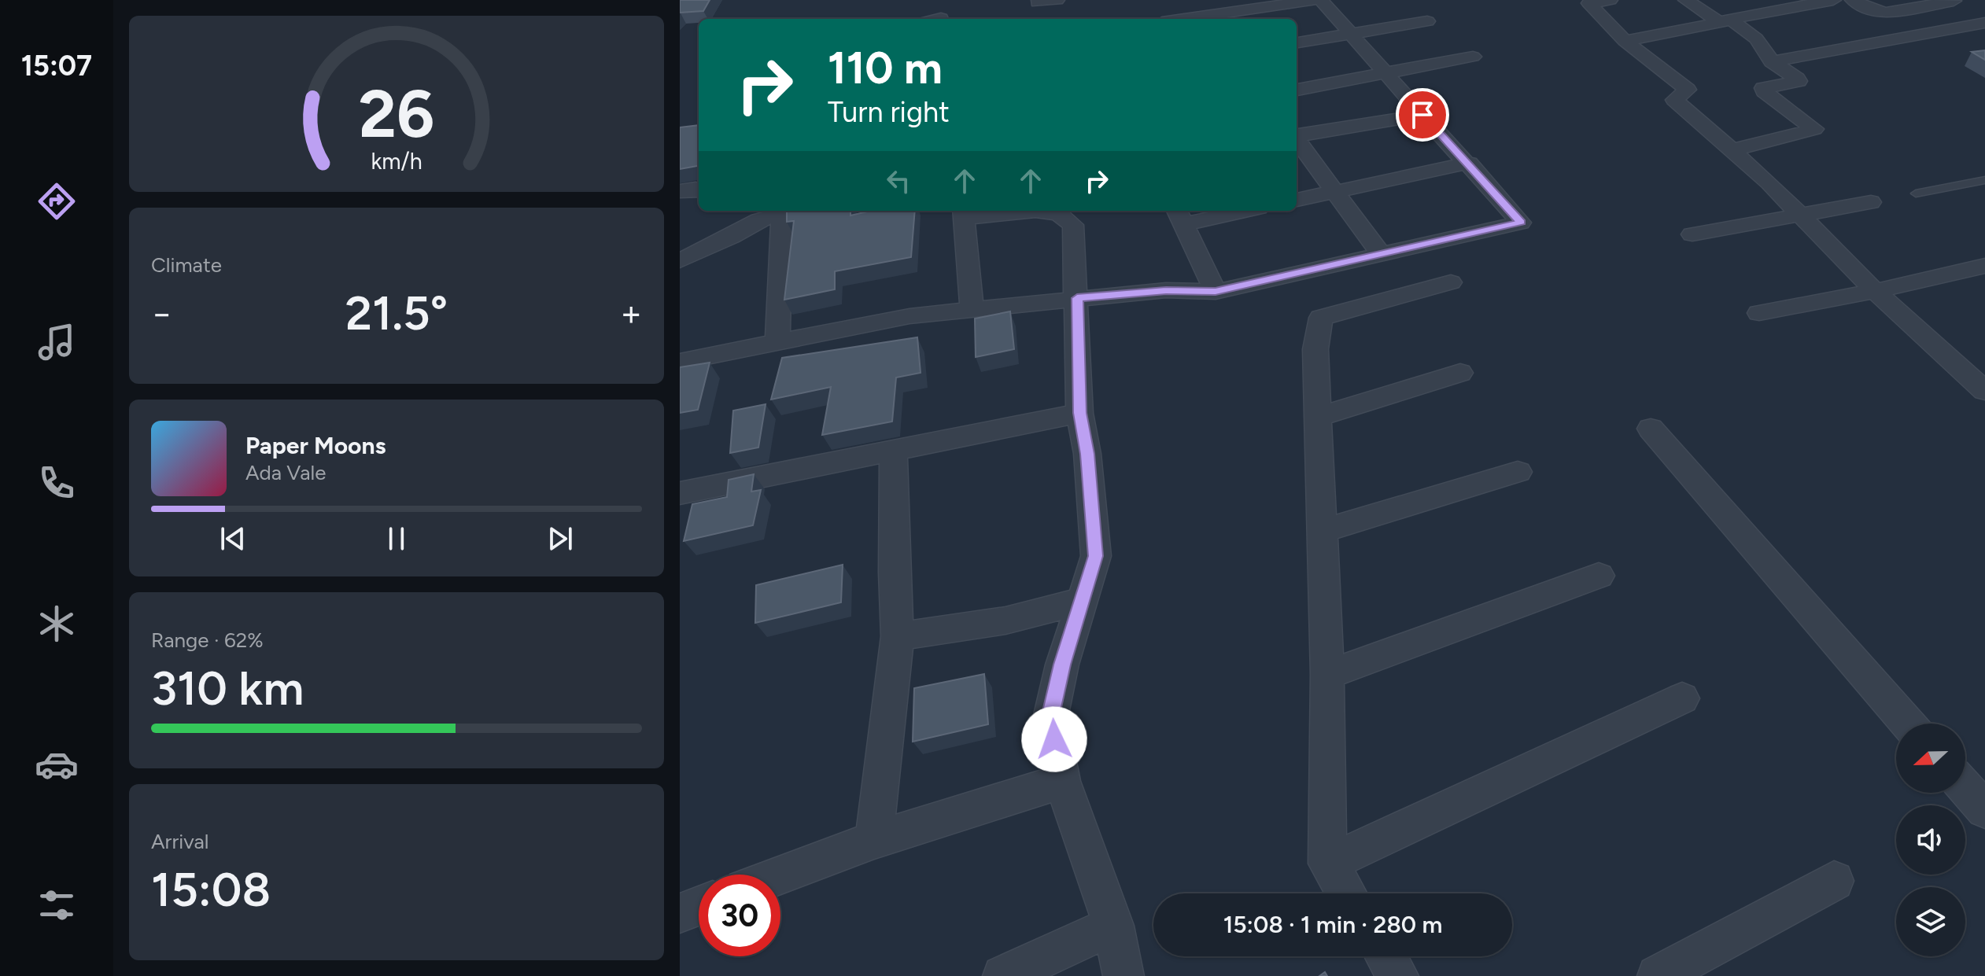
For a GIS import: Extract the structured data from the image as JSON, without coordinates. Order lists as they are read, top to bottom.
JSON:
{
  "north": "left",
  "page": {
    "tabs": "15:07",
    "turn": ["110 m", "Turn right"],
    "tile": [
      "Climate",
      ["Range · 62%", "310 km"],
      ["Arrival", "15:08"]
    ],
    "heat": ["−", "21.5°", "+"],
    "song": ["Paper Moons", "Ada Vale"],
    "limit": "30",
    "trip": "15:08 · 1 min · 280 m",
    "gauge": ["26", "km/h"]
  }
}
